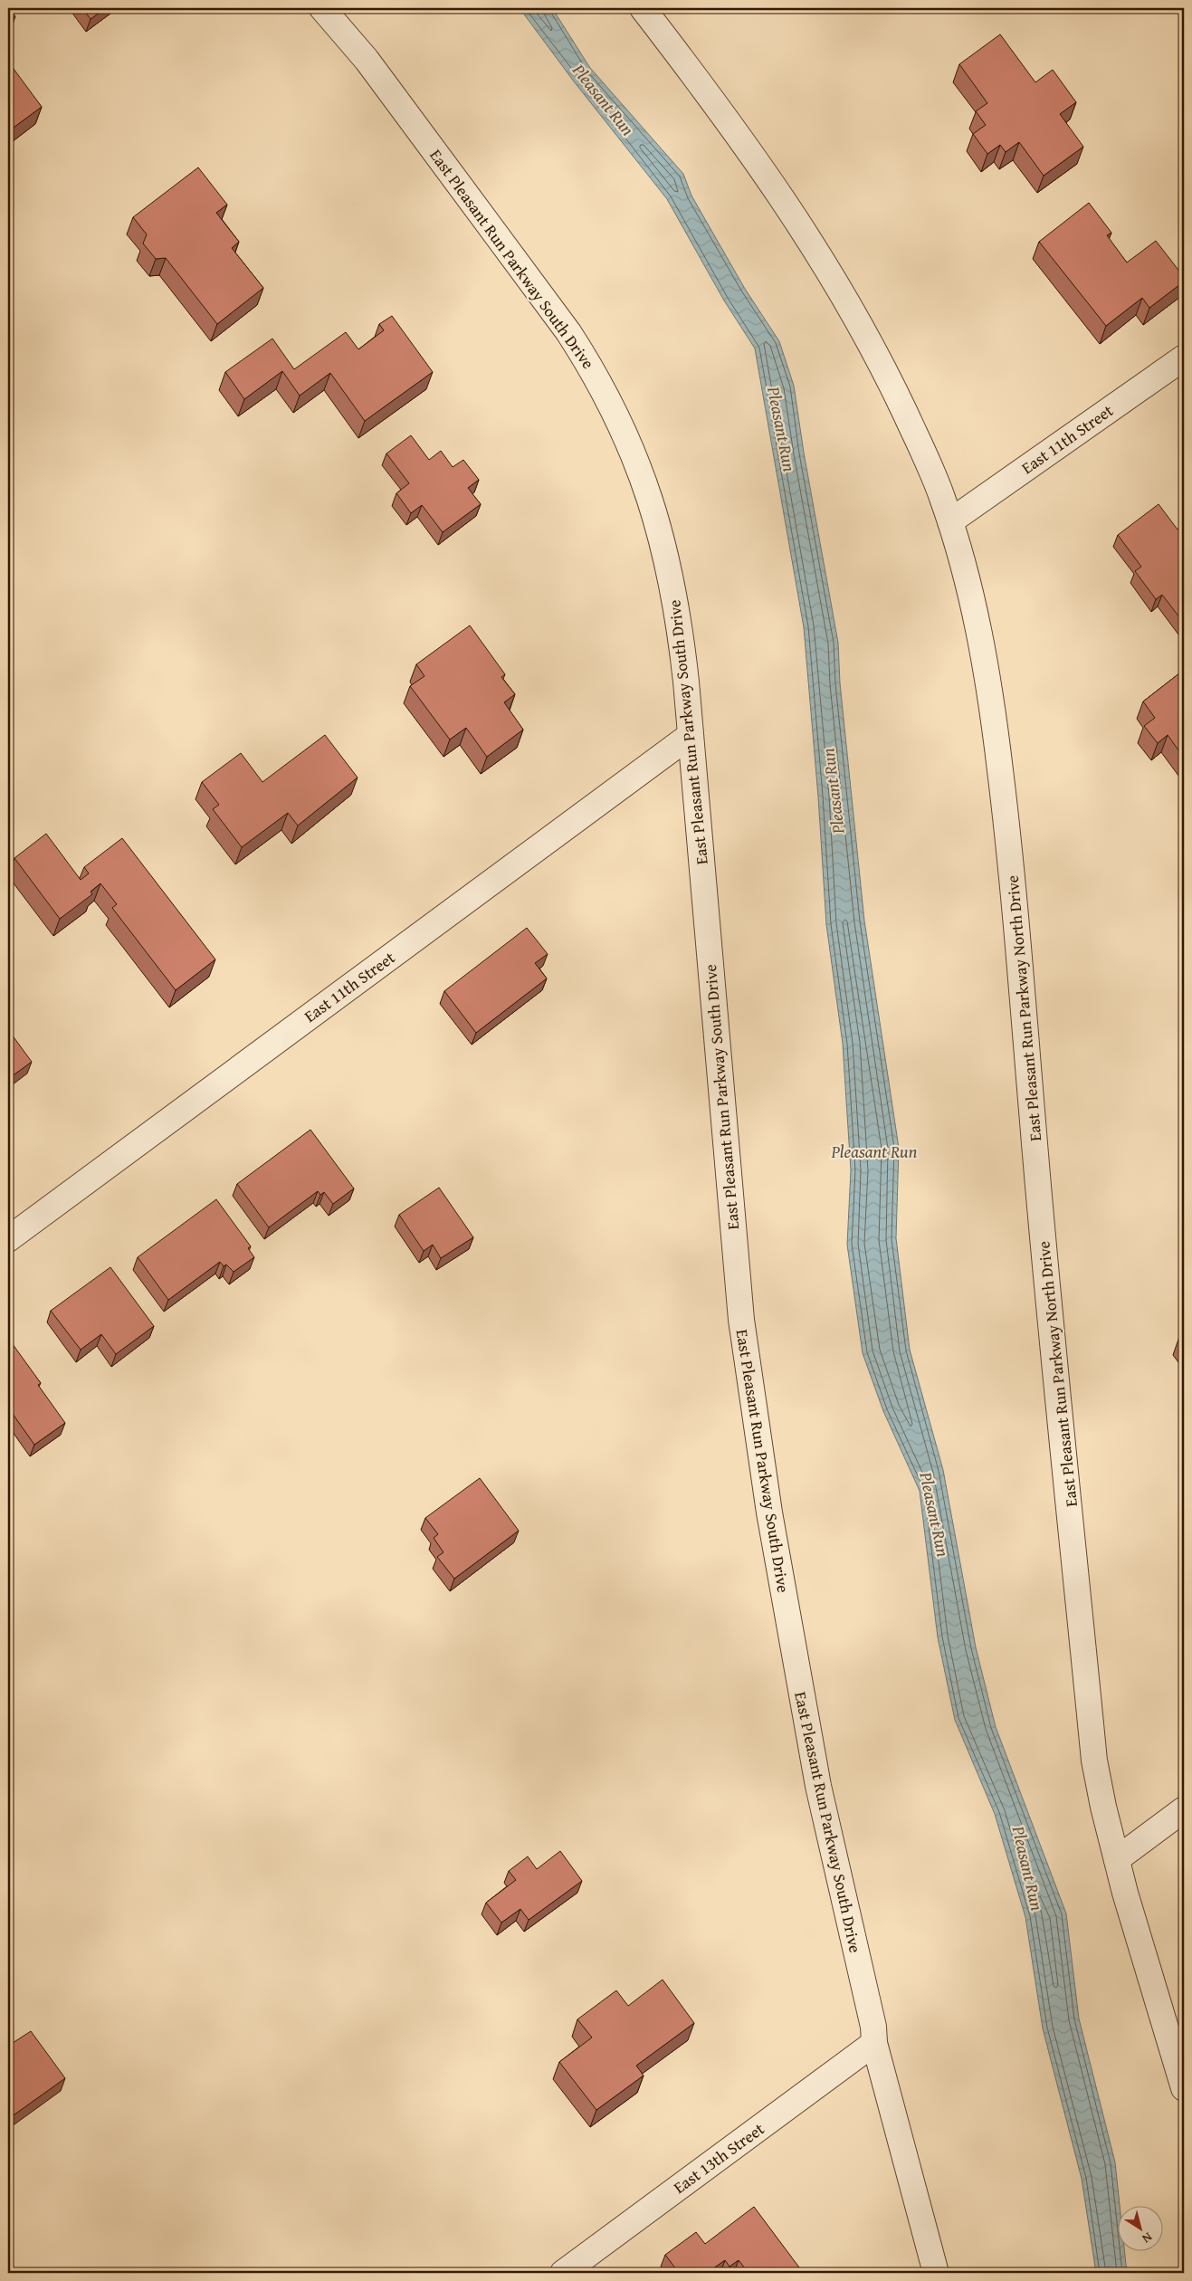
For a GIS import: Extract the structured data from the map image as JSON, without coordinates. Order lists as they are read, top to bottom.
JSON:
{
  "streets": {
    "street": [
      "East Pleasant Run Parkway South Drive",
      "East 11th Street",
      "East Pleasant Run Parkway North Drive",
      "East 13th Street"
    ]
  },
  "crossings": [
    ["East Pleasant Run Parkway South Drive", "East 11th Street"],
    ["East Pleasant Run Parkway South Drive", "East 13th Street"],
    ["East 11th Street", "East Pleasant Run Parkway North Drive"]
  ],
  "water": ["Pleasant Run"],
  "north": "bottom right"
}
